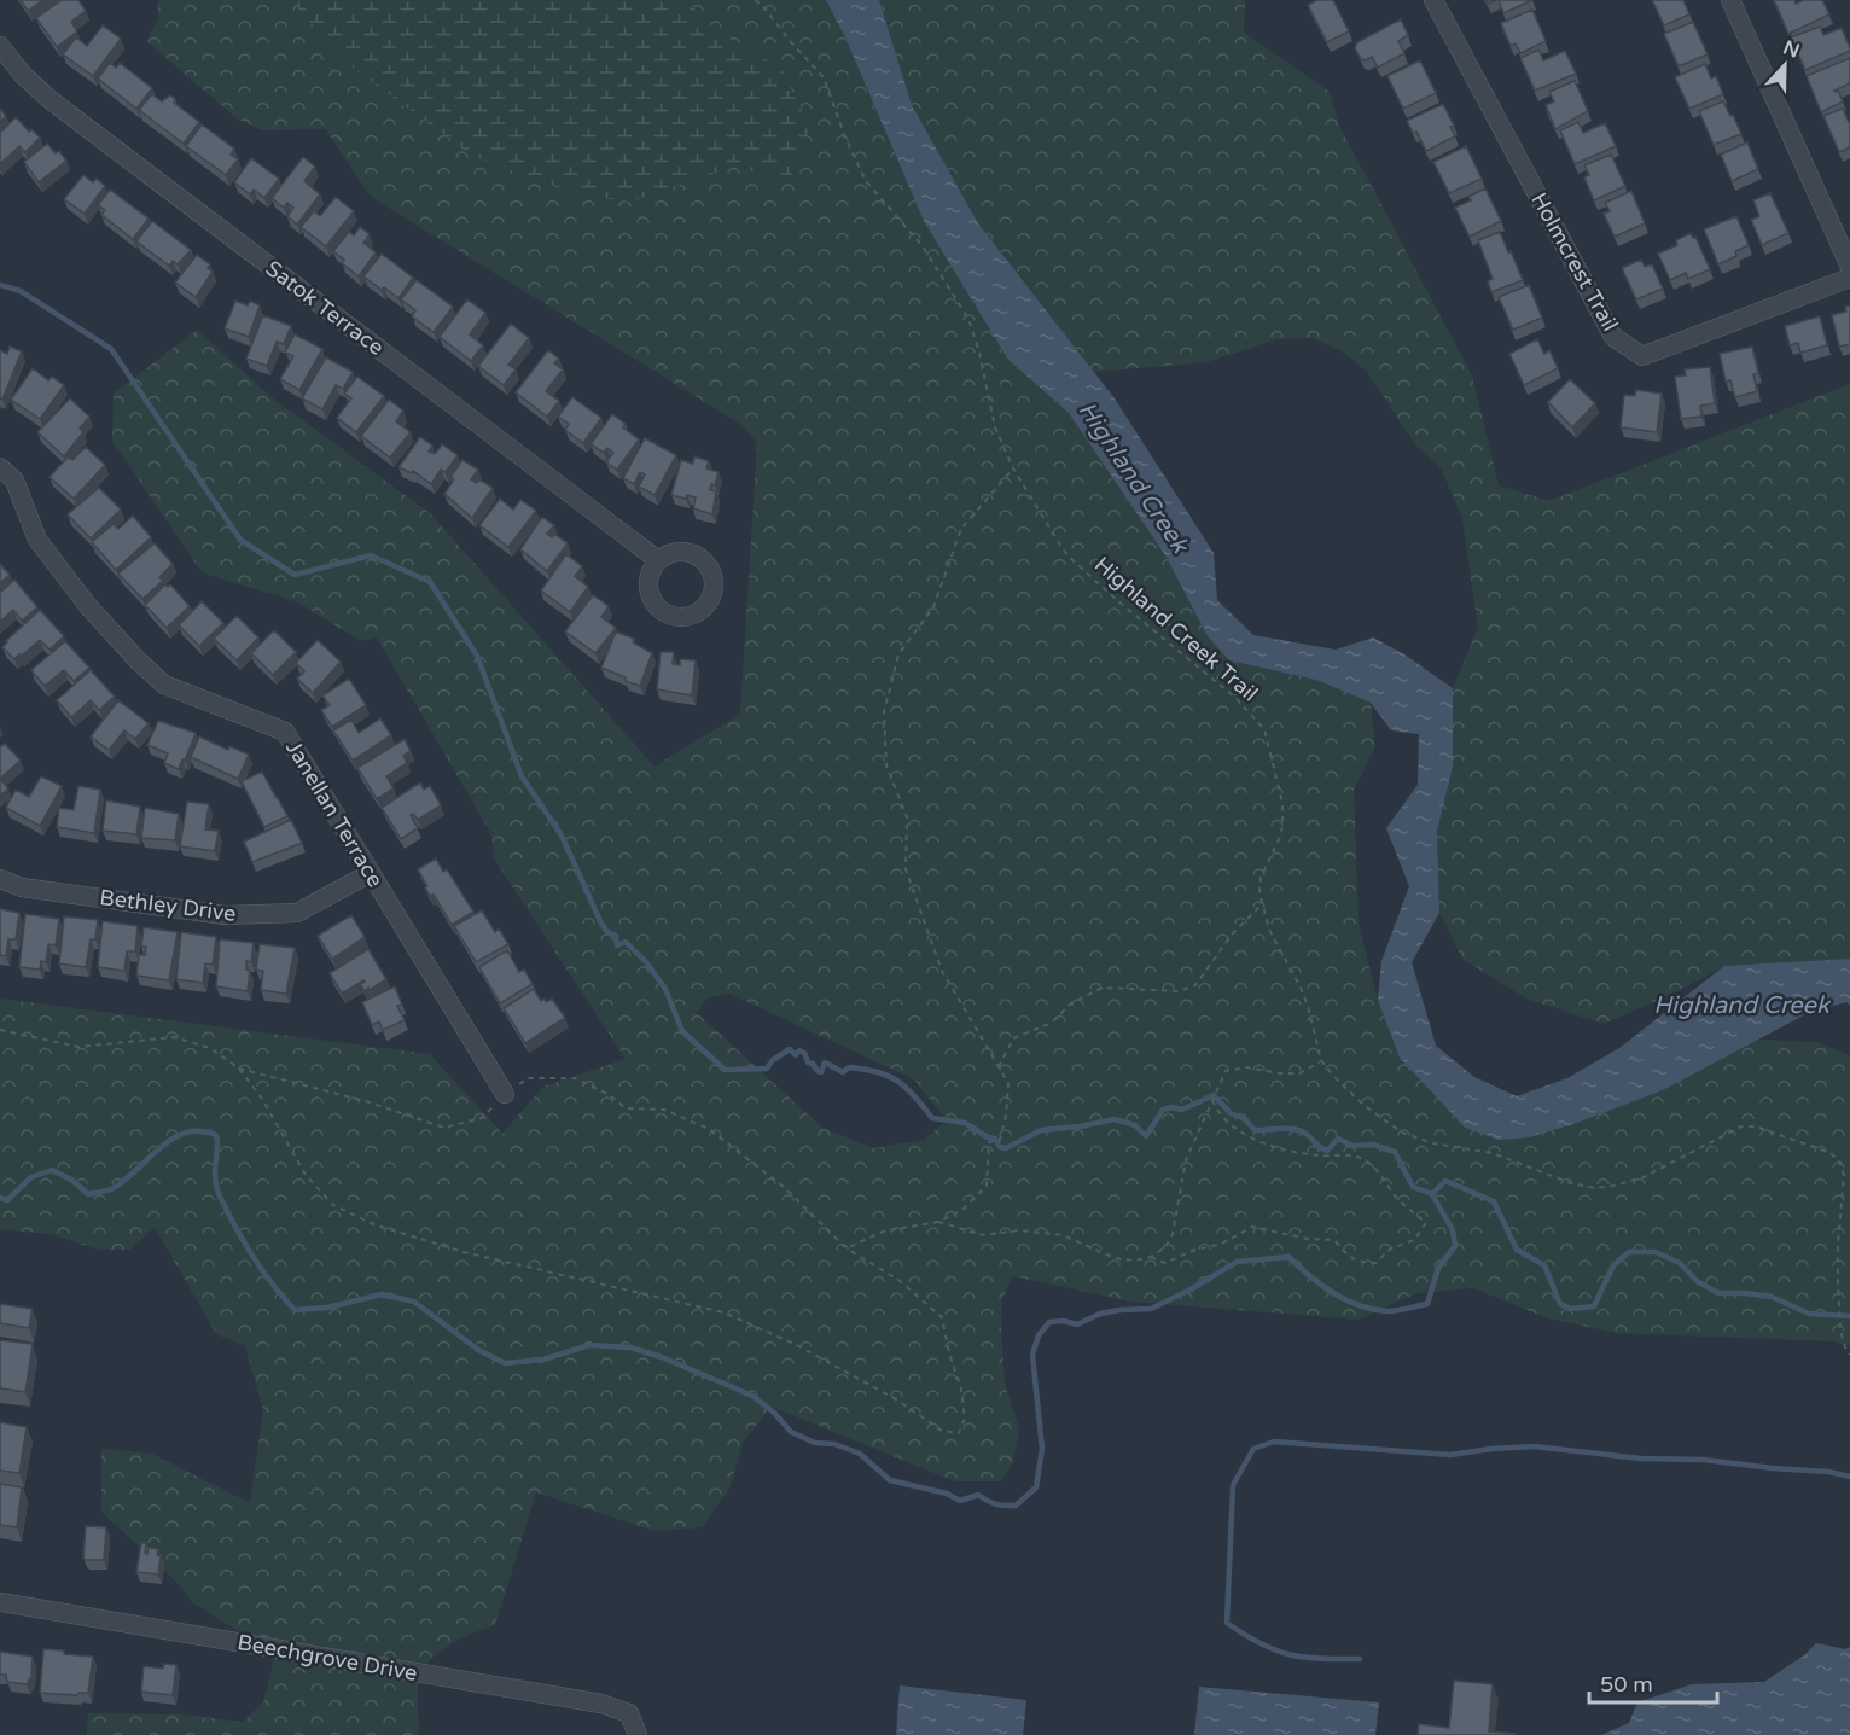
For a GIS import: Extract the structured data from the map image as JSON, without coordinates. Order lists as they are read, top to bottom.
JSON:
{
  "streets": {
    "street": [
      "Holmcrest Trail",
      "Satok Terrace",
      "Janellan Terrace",
      "Bethley Drive",
      "Beechgrove Drive"
    ],
    "path": ["Highland Creek Trail"]
  },
  "crossings": [
    ["Janellan Terrace", "Bethley Drive"]
  ],
  "water": ["Highland Creek"],
  "scale_bar": "50 m",
  "north": "top"
}
